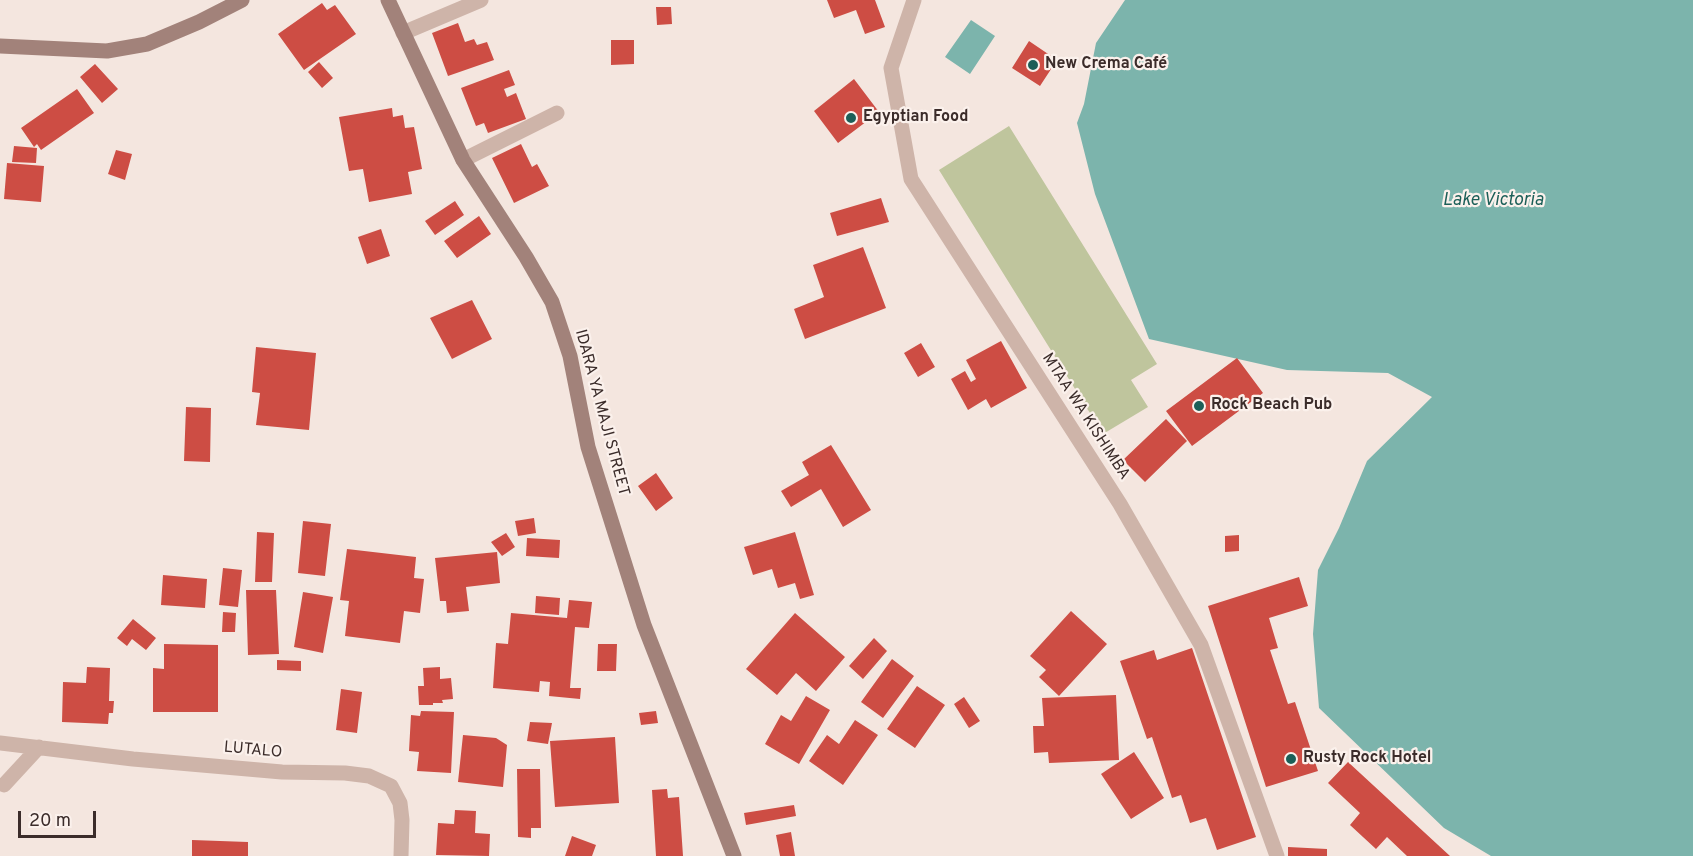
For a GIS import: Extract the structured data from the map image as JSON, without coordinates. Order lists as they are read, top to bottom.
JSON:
{
  "streets": {
    "street": ["IDARA YA MAJI STREET", "MTAA WA KISHIMBA", "LUTALO"]
  },
  "water": ["Lake Victoria"],
  "places": [
    "New Crema Café",
    "Egyptian Food",
    "Rock Beach Pub",
    "Rusty Rock Hotel"
  ],
  "scale_bar": "20 m"
}
